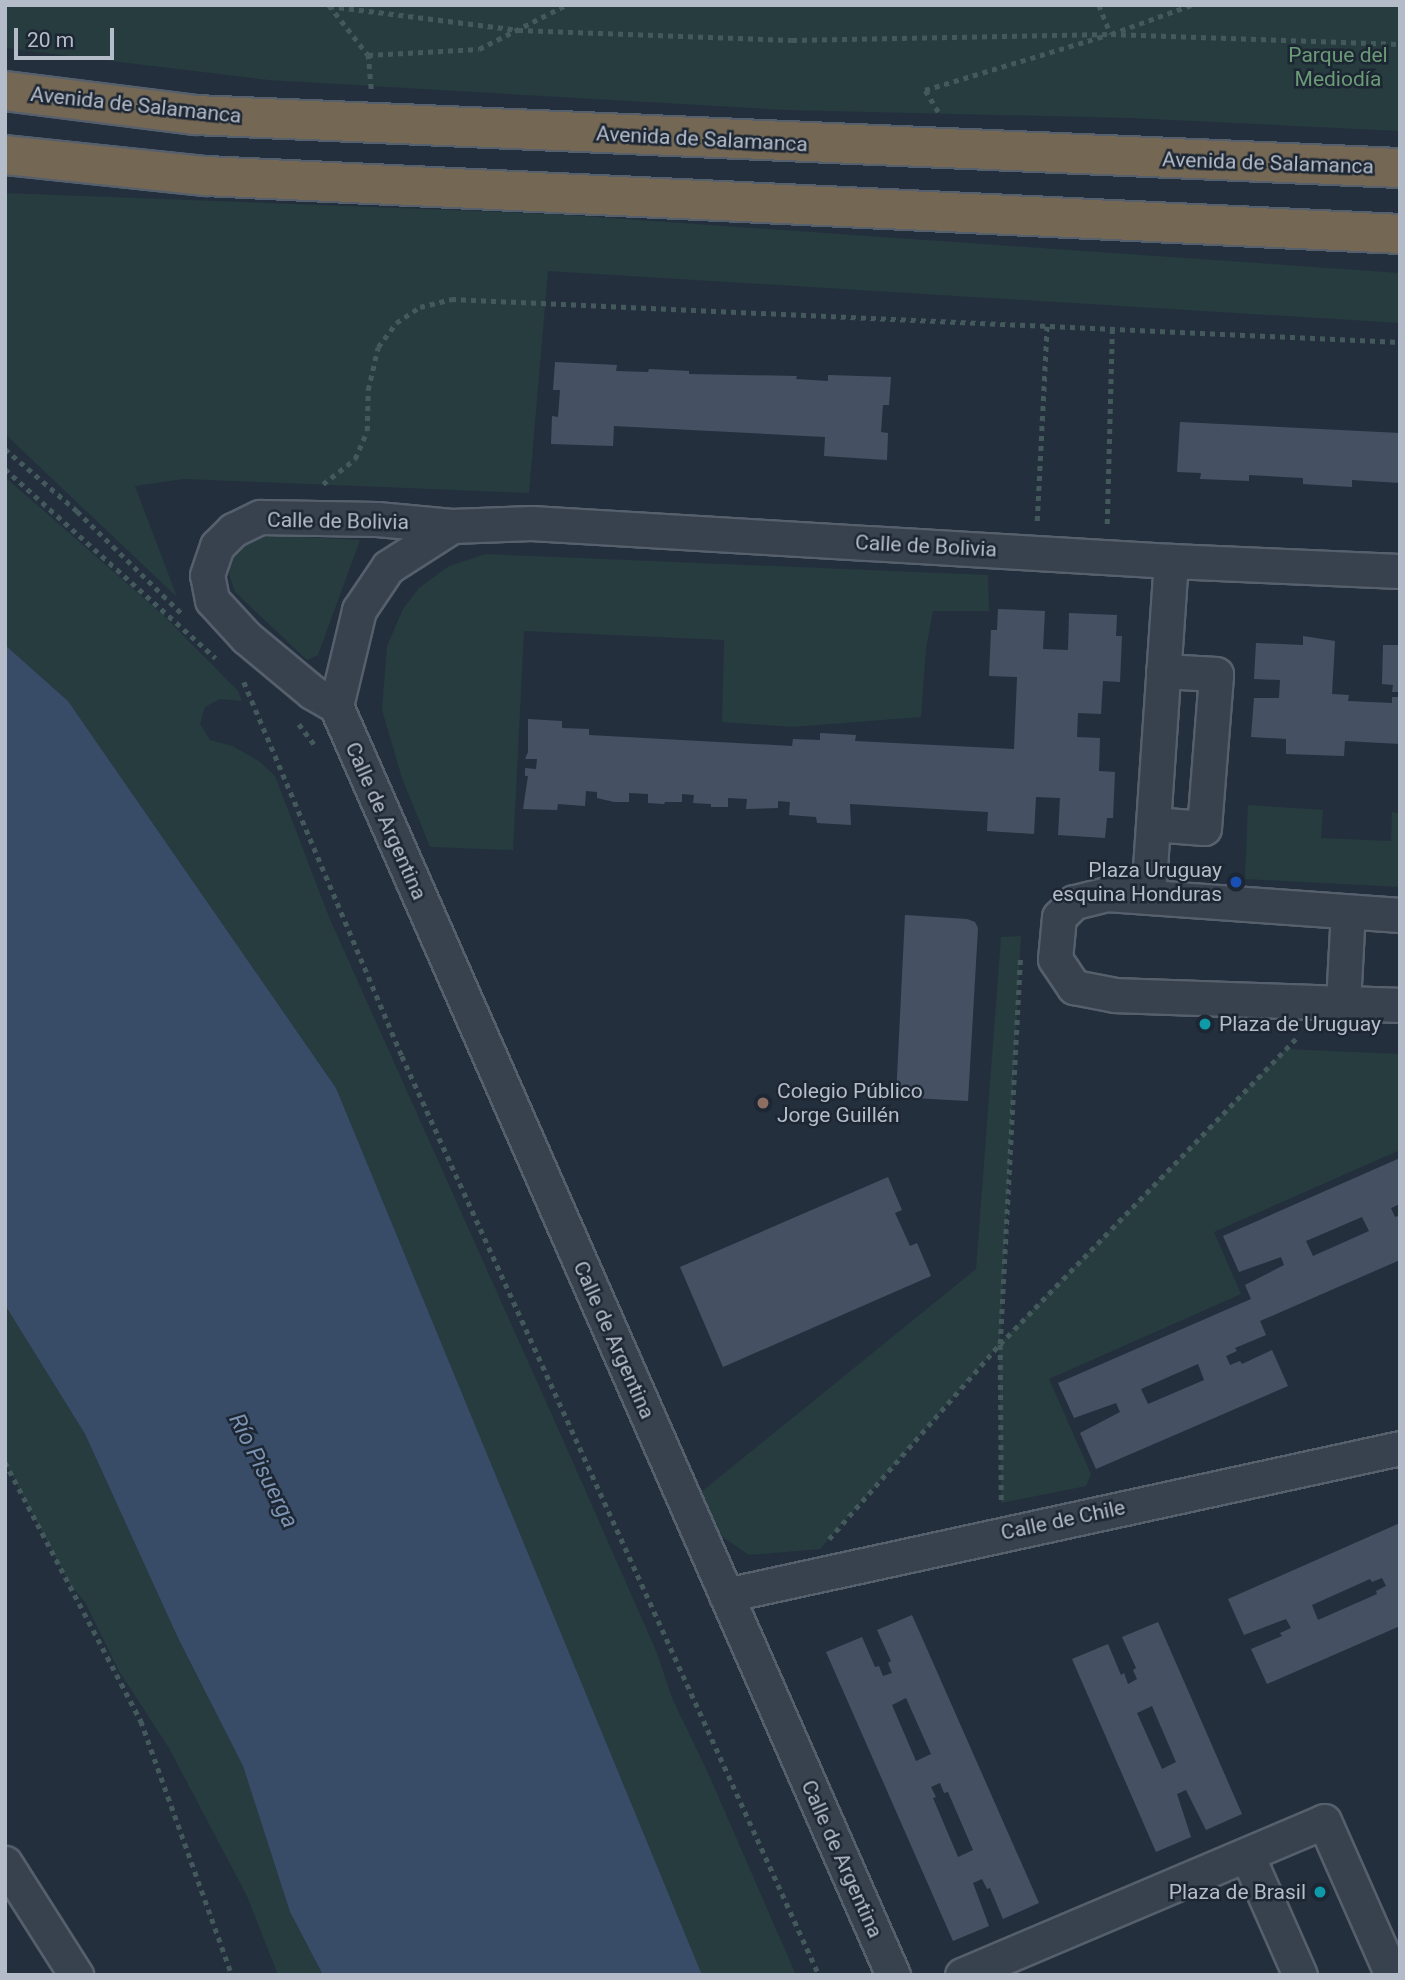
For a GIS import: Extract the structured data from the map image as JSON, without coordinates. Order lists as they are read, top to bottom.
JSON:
{
  "streets": {
    "highway": ["Avenida de Salamanca"],
    "street": ["Calle de Bolivia", "Calle de Argentina", "Calle de Chile"]
  },
  "crossings": [
    ["Calle de Bolivia", "Calle de Argentina"],
    ["Calle de Argentina", "Calle de Chile"]
  ],
  "water": ["Río Pisuerga"],
  "parks": ["Parque del Mediodía"],
  "places": [
    "Plaza Uruguay esquina Honduras",
    "Plaza de Uruguay",
    "Colegio Público Jorge Guillén",
    "Plaza de Brasil"
  ],
  "scale_bar": "20 m"
}
